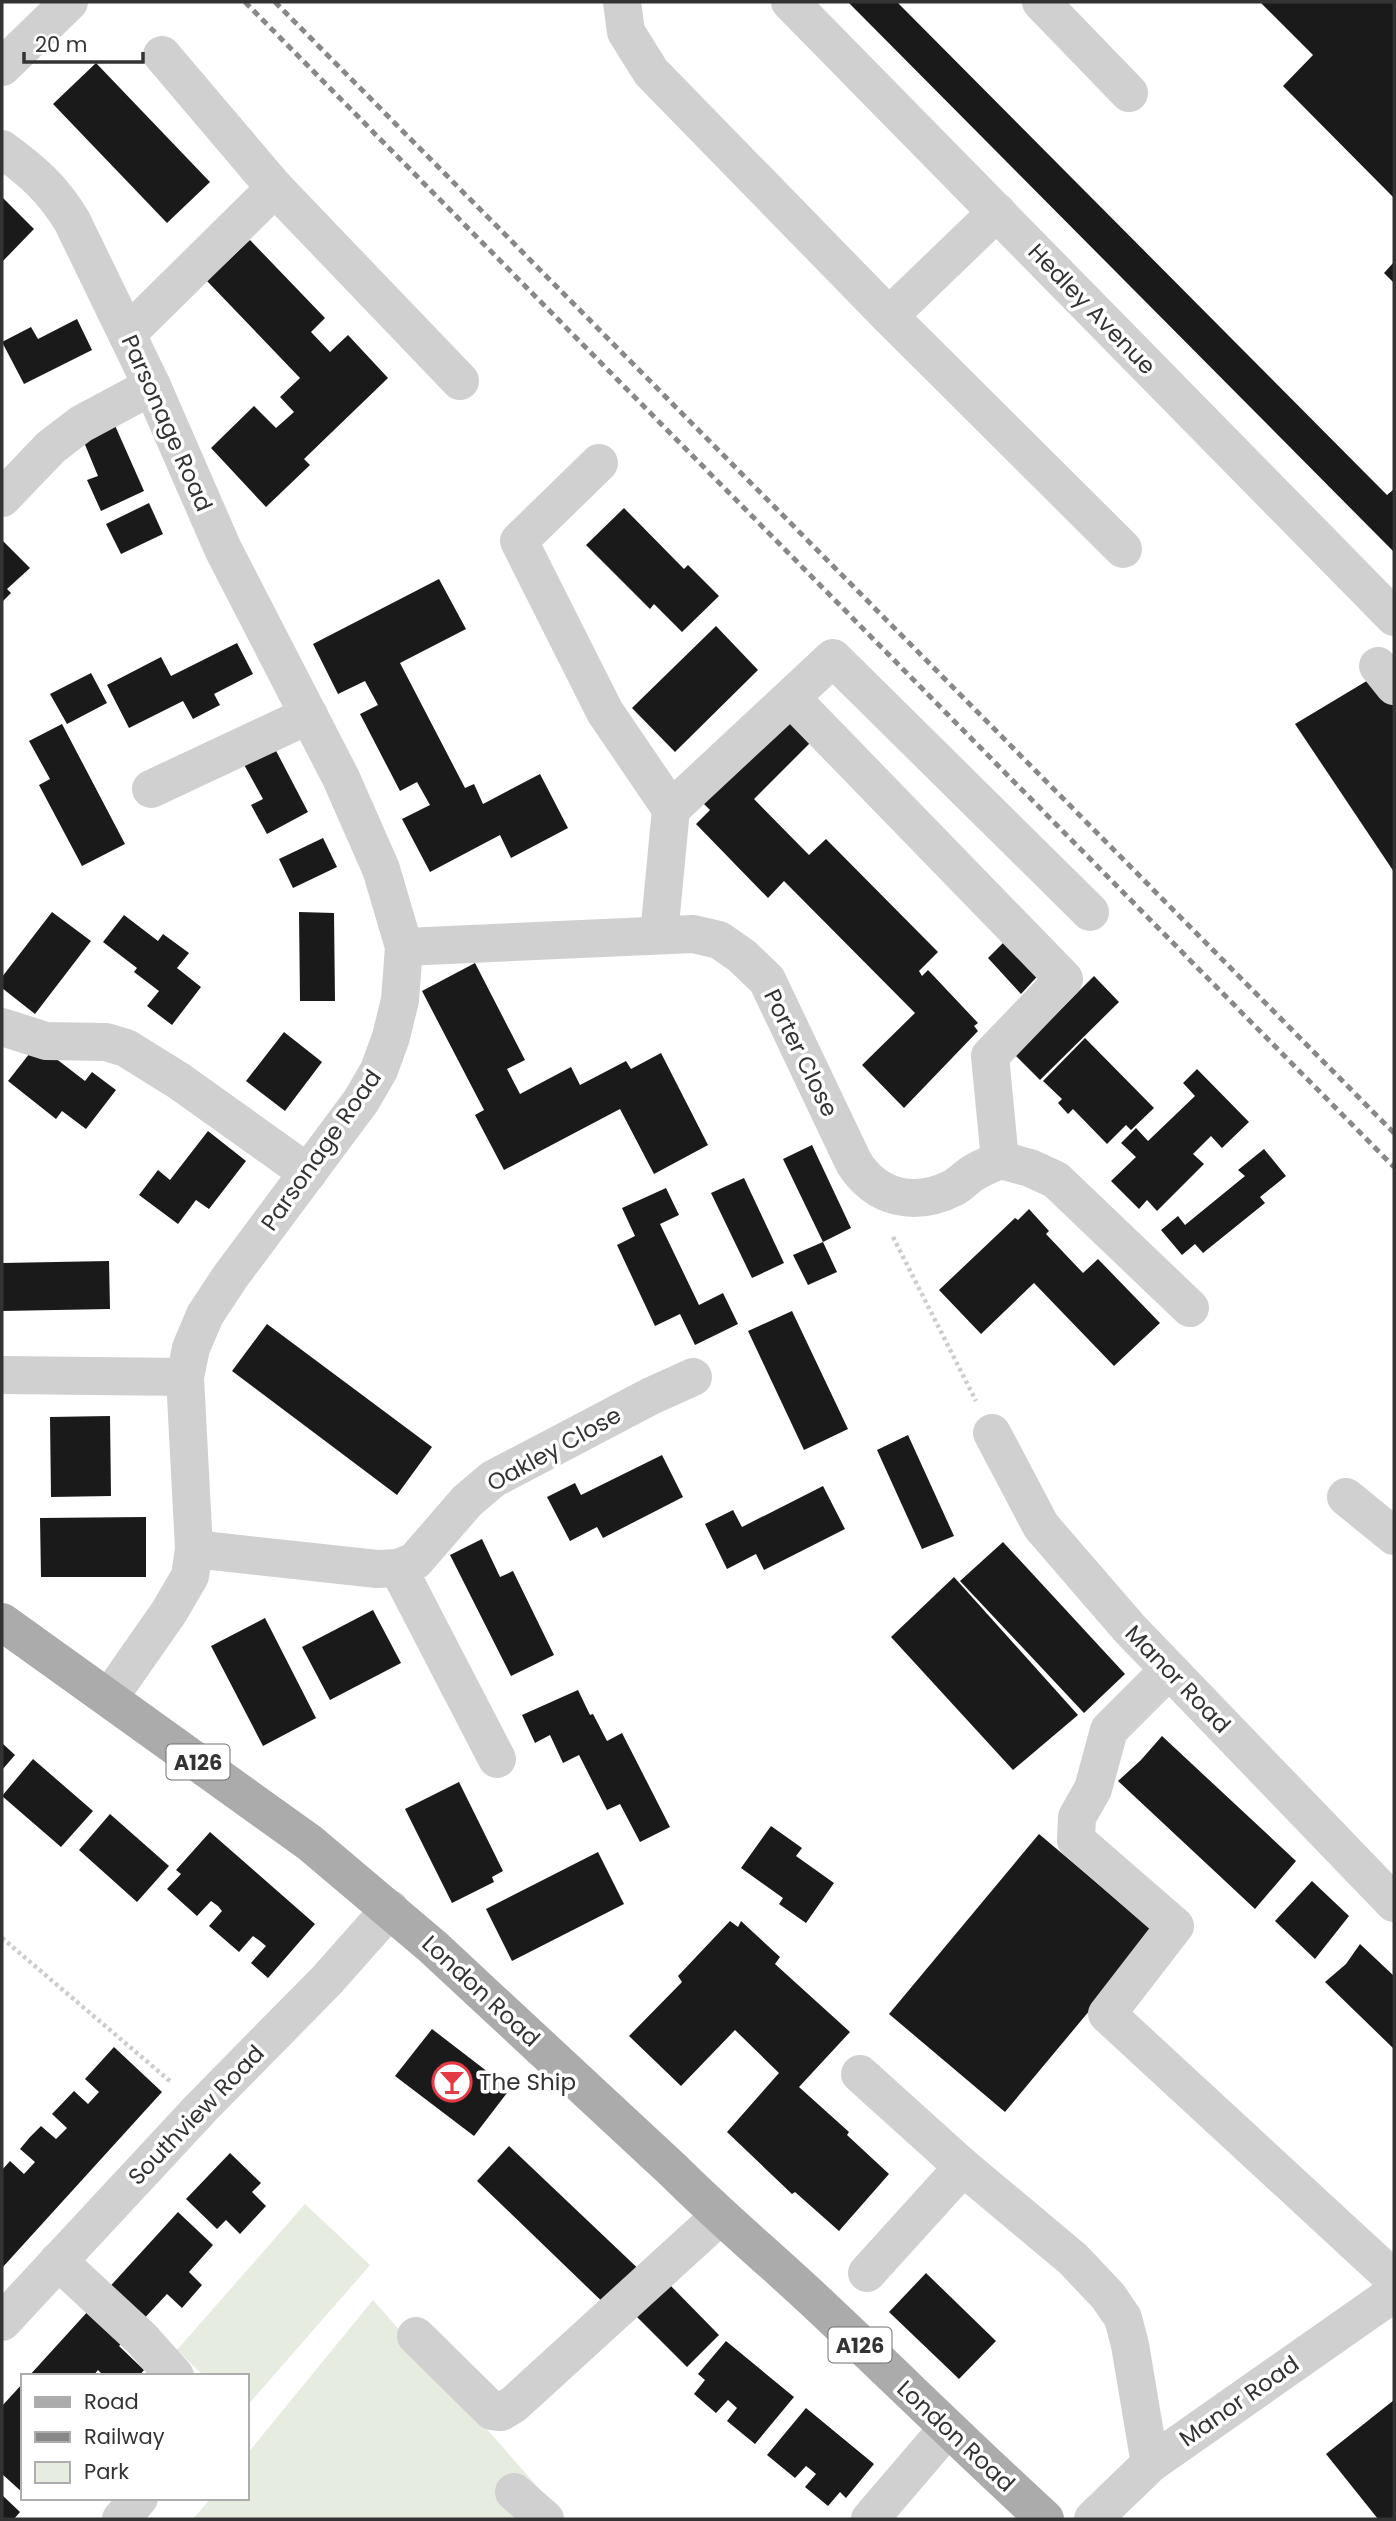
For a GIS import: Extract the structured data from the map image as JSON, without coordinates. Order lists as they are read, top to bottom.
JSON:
{
  "streets": {
    "main road": ["A126", "London Road"],
    "street": [
      "Hedley Avenue",
      "Parsonage Road",
      "Porter Close",
      "Oakley Close",
      "Manor Road",
      "Southview Road"
    ]
  },
  "crossings": [
    ["Parsonage Road", "Porter Close"],
    ["Parsonage Road", "London Road"],
    ["London Road", "Southview Road"]
  ],
  "places": {
    "bar": ["The Ship"]
  },
  "legend": ["Road", "Railway", "Park"],
  "scale_bar": "20 m"
}
